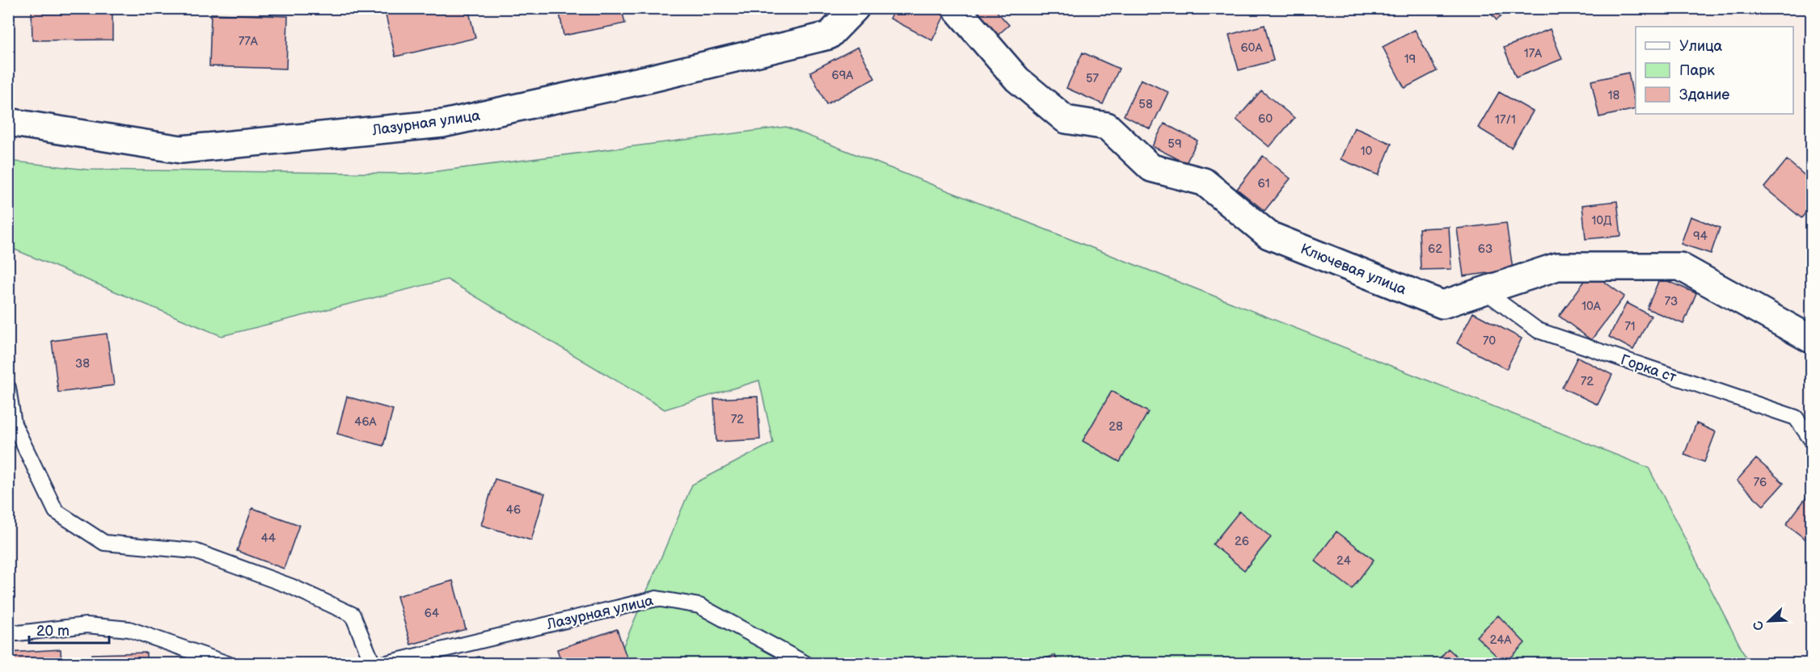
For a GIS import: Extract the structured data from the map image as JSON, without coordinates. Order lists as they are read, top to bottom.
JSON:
{
  "streets": {
    "street": ["Лазурная улица", "Ключевая улица"],
    "lane": ["Горка ст"]
  },
  "crossings": [
    ["Ключевая улица", "Горка ст"]
  ],
  "house_numbers": [
    "77А",
    "60А",
    "17А",
    "19",
    "69А",
    "57",
    "18",
    "58",
    "60",
    "17/1",
    "59",
    "10",
    "61",
    "10Д",
    "94",
    "62",
    "63",
    "73",
    "10А",
    "71",
    "70",
    "38",
    "72",
    "72",
    "46А",
    "28",
    "76",
    "46",
    "44",
    "26",
    "24",
    "64",
    "24А"
  ],
  "legend": ["Улица", "Парк", "Здание"],
  "scale_bar": "20 m",
  "north": "bottom left"
}
